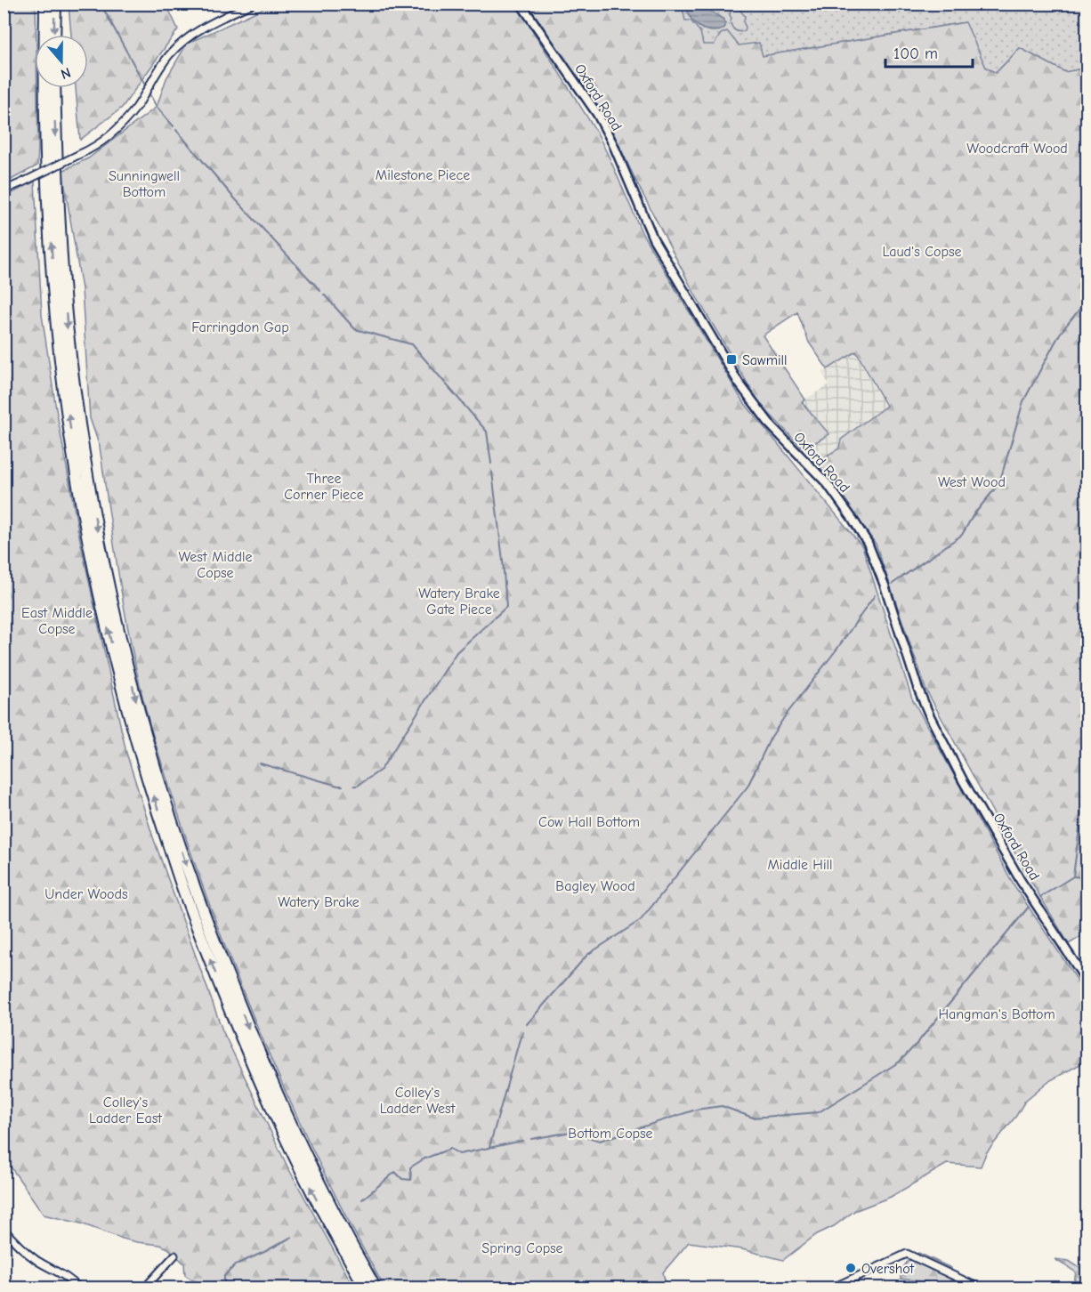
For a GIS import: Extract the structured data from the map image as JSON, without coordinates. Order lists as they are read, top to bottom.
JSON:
{
  "streets": {
    "street": ["Oxford Road"]
  },
  "parks": [
    "Woodcraft Wood",
    "Milestone Piece",
    "Sunningwell Bottom",
    "Laud's Copse",
    "Farringdon Gap",
    "Three Corner Piece",
    "West Wood",
    "West Middle Copse",
    "Watery Brake Gate Piece",
    "East Middle Copse",
    "Cow Hall Bottom",
    "Middle Hill",
    "Bagley Wood",
    "Under Woods",
    "Watery Brake",
    "Hangman's Bottom",
    "Colley's Ladder West",
    "Colley's Ladder East",
    "Bottom Copse",
    "Spring Copse"
  ],
  "places": {
    "transit": ["Sawmill"],
    "other": ["Overshot"]
  },
  "scale_bar": "100 m",
  "north": "bottom"
}
